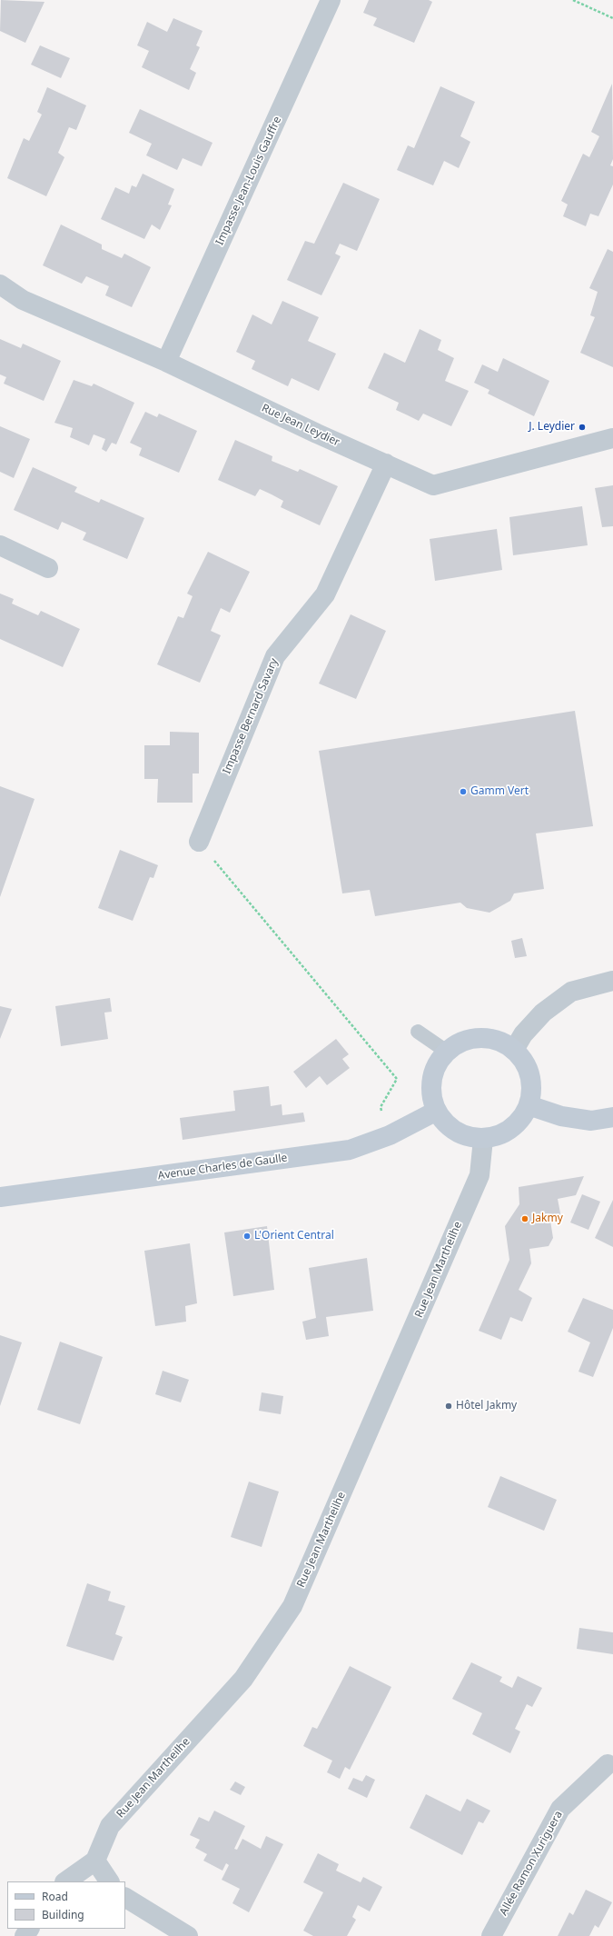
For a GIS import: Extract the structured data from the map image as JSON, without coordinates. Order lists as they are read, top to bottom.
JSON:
{
  "streets": {
    "main road": ["Avenue Charles de Gaulle"],
    "street": [
      "Impasse Jean-Louis Gauffre",
      "Rue Jean Leydier",
      "Impasse Bernard Savary",
      "Rue Jean Martheilhe",
      "Allée Ramon Xuriguera"
    ]
  },
  "crossings": [
    ["Impasse Jean-Louis Gauffre", "Rue Jean Leydier"],
    ["Rue Jean Leydier", "Impasse Bernard Savary"],
    ["Avenue Charles de Gaulle", "Rue Jean Martheilhe"]
  ],
  "places": [
    "J. Leydier",
    "Gamm Vert",
    "Jakmy",
    "L'Orient Central",
    "Hôtel Jakmy"
  ],
  "legend": ["Road", "Building"]
}
